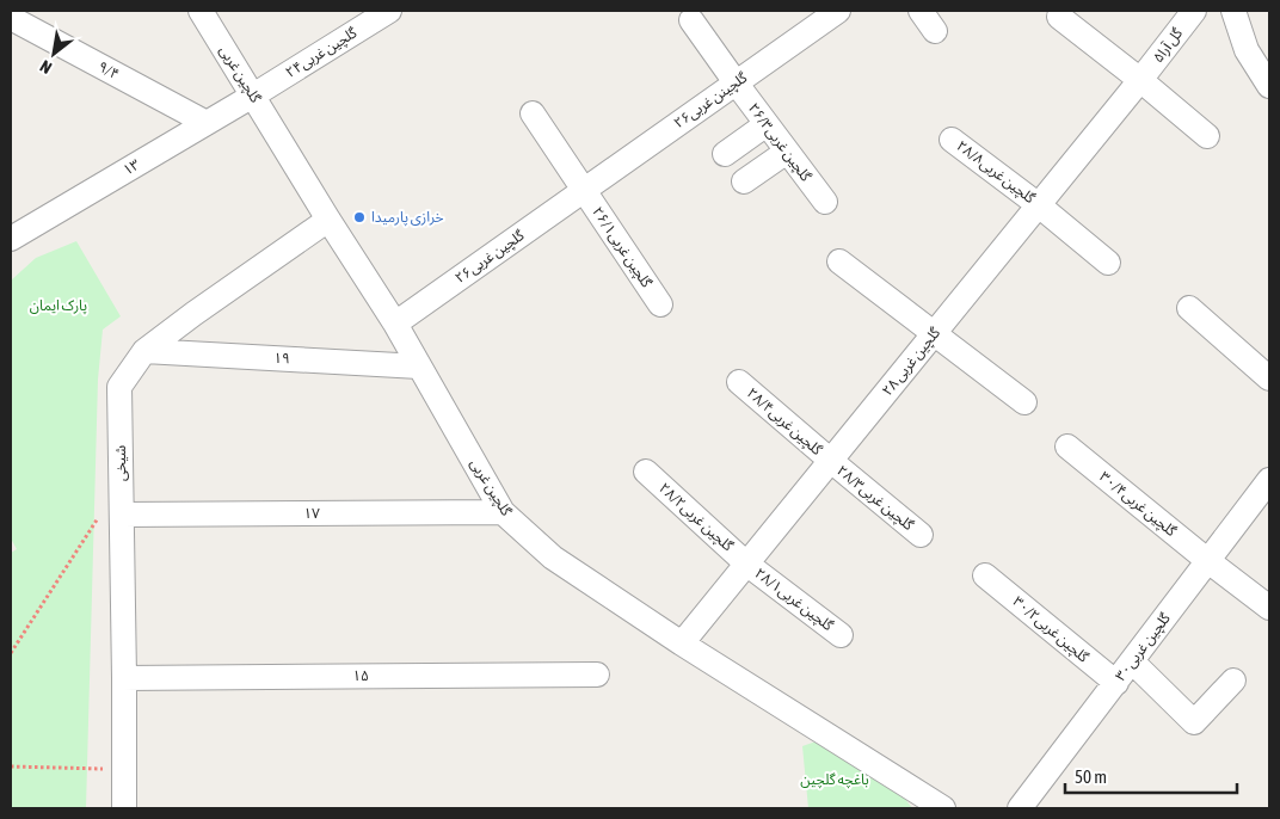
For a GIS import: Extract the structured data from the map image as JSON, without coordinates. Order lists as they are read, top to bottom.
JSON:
{
  "streets": {
    "street": [
      "گل آرا۵",
      "گلچین غربی۲۴",
      "۹/۴",
      "گلچین غربی",
      "گلچینن غربی۲۶",
      "گلچین غربی۲۶/۳",
      "۱۳",
      "گلچین غربی۲۸/۸",
      "گلچین غربی۲۶/۱",
      "گلچین غربی۲۶",
      "۱۹",
      "گلچین غربی ۲۸",
      "گلچین غربی۲۸/۴",
      "شیخی",
      "گلچین غربی۲۸/۳",
      "گلچین غربی۳۰/۴",
      "۱۷",
      "گلچین غربی۲۸/۲",
      "گلچین غربی۲۸/۱",
      "گلچین غربی۳۰/۲",
      "گلچین غربی۳۰",
      "۱۵"
    ]
  },
  "crossings": [
    ["گل آرا۵", "گلچین غربی ۲۸"],
    ["گلچین غربی۲۴", "گلچین غربی"],
    ["گلچین غربی۲۴", "۱۳"],
    ["۹/۴", "۱۳"],
    ["گلچین غربی", "۱۳"],
    ["گلچین غربی", "گلچین غربی۲۶"],
    ["گلچین غربی", "۱۹"],
    ["گلچین غربی", "گلچین غربی ۲۸"],
    ["گلچین غربی", "شیخی"],
    ["گلچین غربی", "۱۷"],
    ["گلچینن غربی۲۶", "گلچین غربی۲۶/۳"],
    ["گلچینن غربی۲۶", "گلچین غربی۲۶/۱"],
    ["گلچینن غربی۲۶", "گلچین غربی۲۶"],
    ["گلچین غربی۲۸/۸", "گلچین غربی ۲۸"],
    ["گلچین غربی۲۶/۱", "گلچین غربی۲۶"],
    ["۱۹", "شیخی"],
    ["گلچین غربی ۲۸", "گلچین غربی۲۸/۴"],
    ["گلچین غربی ۲۸", "گلچین غربی۲۸/۳"],
    ["گلچین غربی ۲۸", "گلچین غربی۲۸/۲"],
    ["گلچین غربی ۲۸", "گلچین غربی۲۸/۱"],
    ["گلچین غربی۲۸/۴", "گلچین غربی۲۸/۳"],
    ["شیخی", "۱۷"],
    ["شیخی", "۱۵"],
    ["گلچین غربی۳۰/۴", "گلچین غربی۳۰"],
    ["گلچین غربی۲۸/۲", "گلچین غربی۲۸/۱"],
    ["گلچین غربی۳۰/۲", "گلچین غربی۳۰"]
  ],
  "parks": ["پارک ایمان", "باغچه گلچین"],
  "places": ["خرازی پارمیدا"],
  "scale_bar": "50 m",
  "north": "bottom left"
}
